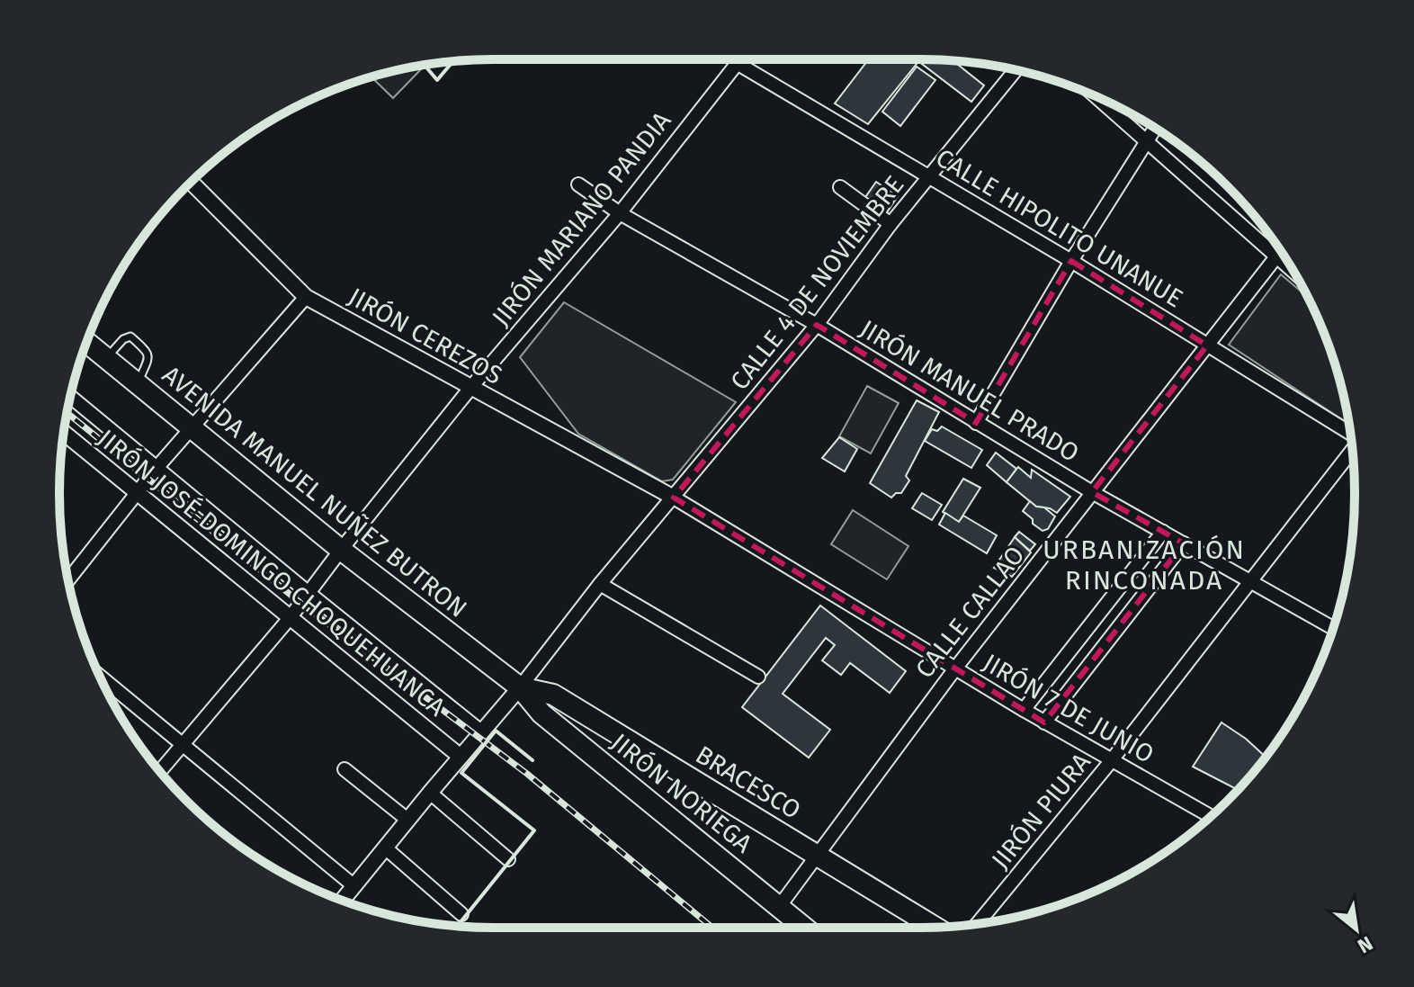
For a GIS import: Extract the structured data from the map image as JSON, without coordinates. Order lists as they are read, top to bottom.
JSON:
{
  "streets": {
    "main road": ["AVENIDA MANUEL NUÑEZ BUTRON", "BRACESCO", "JIRÓN NORIEGA"],
    "street": [
      "JIRÓN MARIANO PANDIA",
      "CALLE HIPOLITO UNANUE",
      "CALLE 4 DE NOVIEMBRE",
      "JIRÓN CEREZOS",
      "JIRÓN MANUEL PRADO",
      "JIRÓN JOSÉ DOMINGO CHOQUEHUANCA",
      "CALLE CALLAO",
      "JIRÓN 7 DE JUNIO",
      "JIRÓN PIURA"
    ]
  },
  "crossings": [
    ["JIRÓN MARIANO PANDIA", "CALLE HIPOLITO UNANUE"],
    ["JIRÓN MARIANO PANDIA", "JIRÓN CEREZOS"],
    ["JIRÓN MARIANO PANDIA", "JIRÓN MANUEL PRADO"],
    ["JIRÓN MARIANO PANDIA", "AVENIDA MANUEL NUÑEZ BUTRON"],
    ["JIRÓN MARIANO PANDIA", "JIRÓN JOSÉ DOMINGO CHOQUEHUANCA"],
    ["CALLE HIPOLITO UNANUE", "CALLE 4 DE NOVIEMBRE"],
    ["CALLE HIPOLITO UNANUE", "CALLE CALLAO"],
    ["CALLE 4 DE NOVIEMBRE", "JIRÓN CEREZOS"],
    ["CALLE 4 DE NOVIEMBRE", "JIRÓN MANUEL PRADO"],
    ["CALLE 4 DE NOVIEMBRE", "AVENIDA MANUEL NUÑEZ BUTRON"],
    ["CALLE 4 DE NOVIEMBRE", "JIRÓN 7 DE JUNIO"],
    ["CALLE 4 DE NOVIEMBRE", "BRACESCO"],
    ["CALLE 4 DE NOVIEMBRE", "JIRÓN NORIEGA"],
    ["JIRÓN CEREZOS", "JIRÓN 7 DE JUNIO"],
    ["JIRÓN MANUEL PRADO", "CALLE CALLAO"],
    ["JIRÓN MANUEL PRADO", "JIRÓN PIURA"],
    ["AVENIDA MANUEL NUÑEZ BUTRON", "BRACESCO"],
    ["AVENIDA MANUEL NUÑEZ BUTRON", "JIRÓN NORIEGA"],
    ["CALLE CALLAO", "JIRÓN 7 DE JUNIO"],
    ["CALLE CALLAO", "BRACESCO"],
    ["CALLE CALLAO", "JIRÓN NORIEGA"],
    ["JIRÓN 7 DE JUNIO", "JIRÓN PIURA"],
    ["BRACESCO", "JIRÓN NORIEGA"]
  ],
  "districts": ["URBANIZACIÓN RINCONADA"],
  "north": "bottom right"
}
